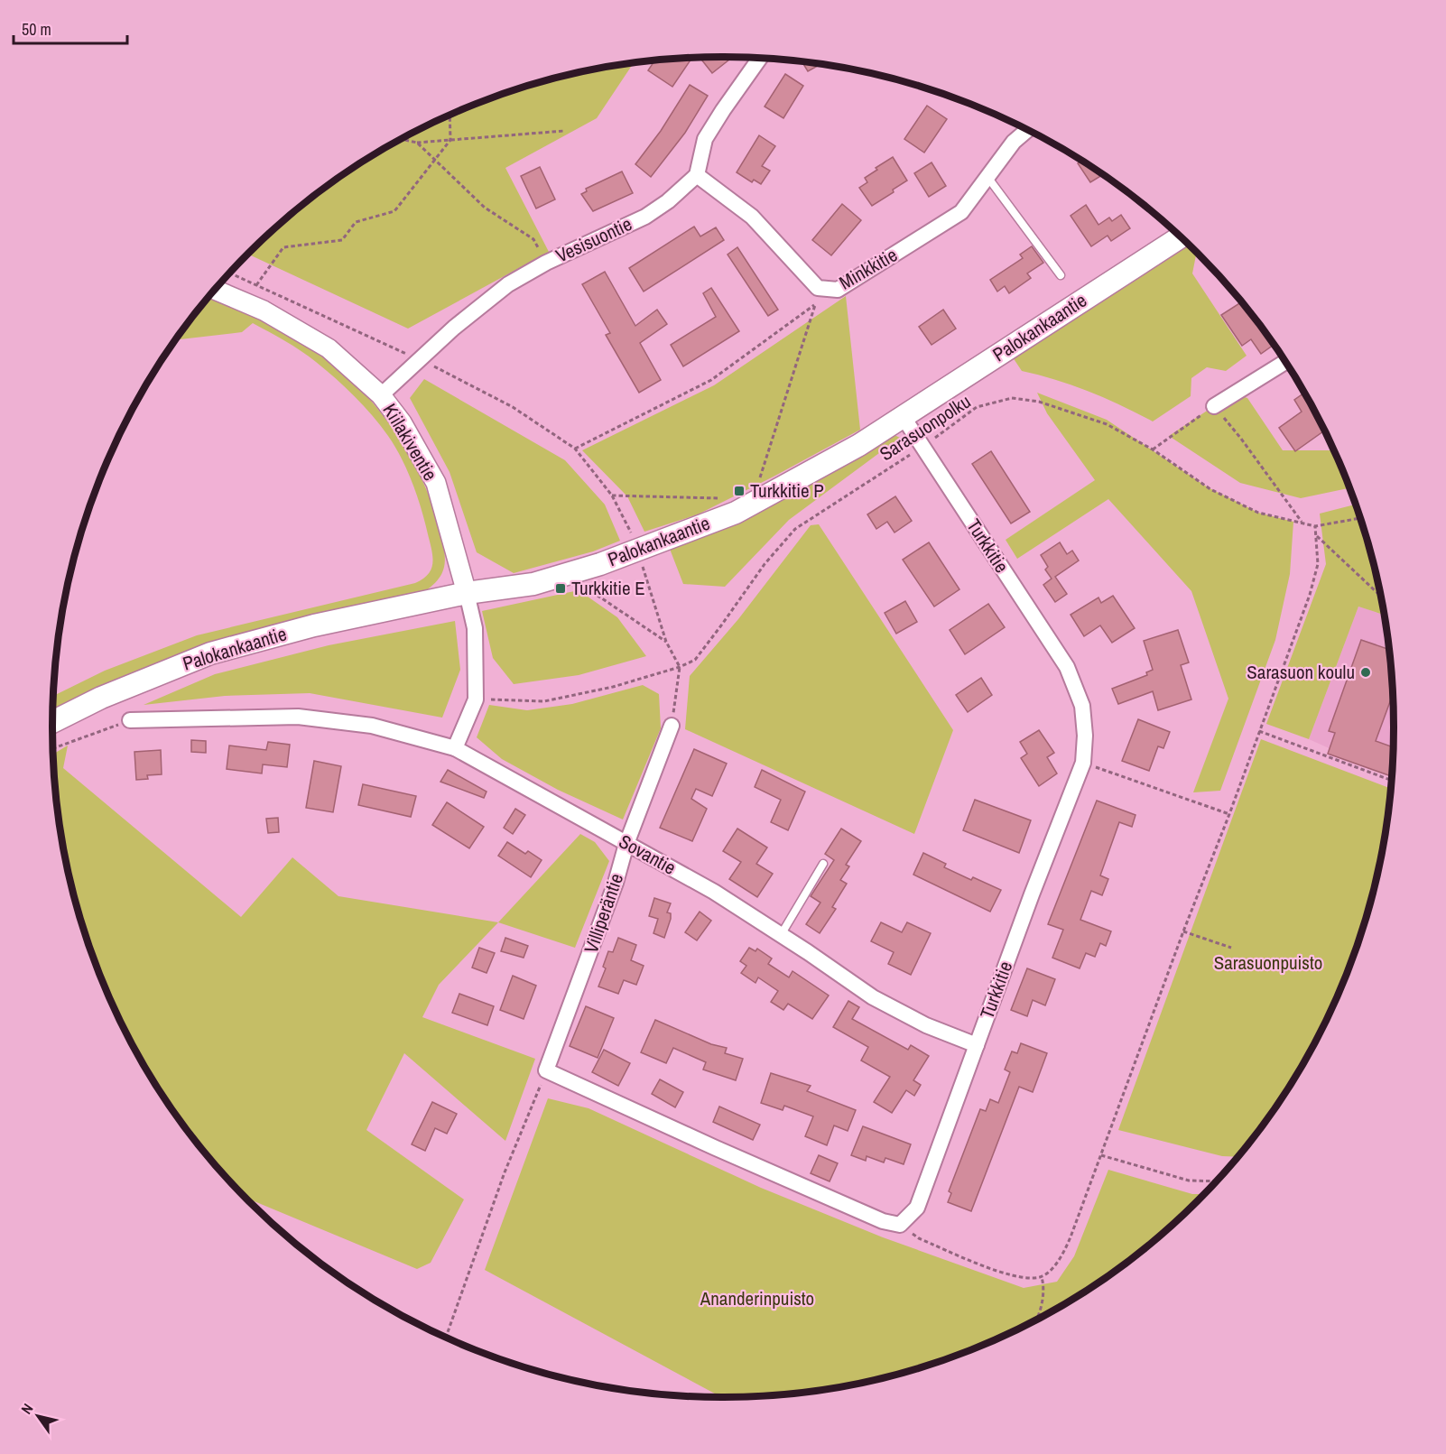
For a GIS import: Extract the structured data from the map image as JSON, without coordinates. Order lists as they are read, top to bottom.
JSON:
{
  "streets": {
    "main road": ["Palokankaantie"],
    "street": [
      "Vesisuontie",
      "Minkkitie",
      "Kiilakiventie",
      "Turkkitie",
      "Sovantie",
      "Villiperäntie"
    ],
    "path": ["Sarasuonpolku"]
  },
  "crossings": [
    ["Vesisuontie", "Minkkitie"],
    ["Vesisuontie", "Kiilakiventie"],
    ["Palokankaantie", "Kiilakiventie"],
    ["Palokankaantie", "Turkkitie"],
    ["Sarasuonpolku", "Turkkitie"],
    ["Turkkitie", "Sovantie"],
    ["Sovantie", "Villiperäntie"]
  ],
  "parks": ["Sarasuonpuisto", "Ananderinpuisto"],
  "places": {
    "transit": ["Turkkitie P", "Turkkitie E"],
    "other": ["Sarasuon koulu"]
  },
  "scale_bar": "50 m",
  "north": "top left"
}
